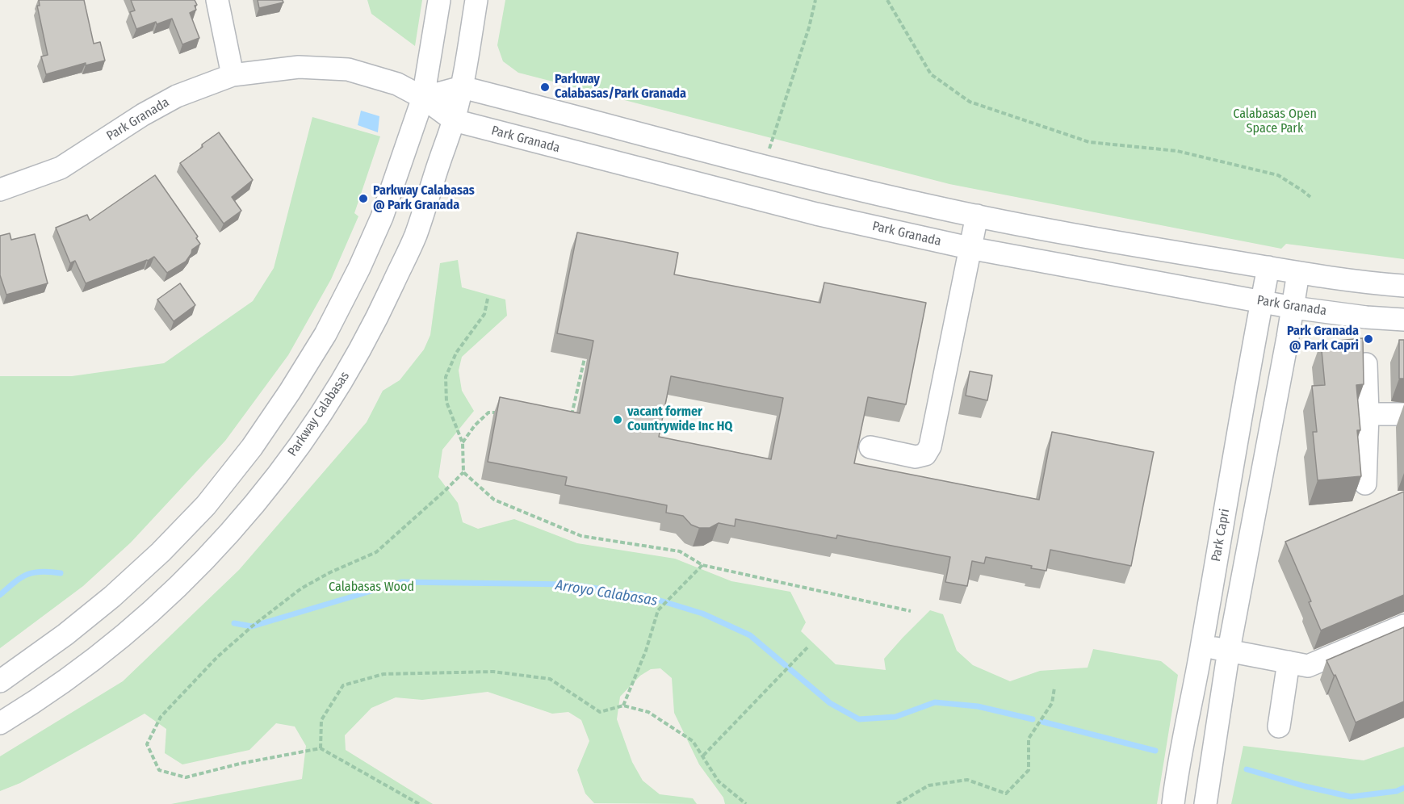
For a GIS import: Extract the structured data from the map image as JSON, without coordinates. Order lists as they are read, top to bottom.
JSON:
{
  "streets": {
    "street": ["Park Granada", "Parkway Calabasas", "Park Capri"]
  },
  "crossings": [
    ["Park Granada", "Parkway Calabasas"],
    ["Park Granada", "Park Capri"]
  ],
  "water": ["Arroyo Calabasas"],
  "parks": ["Calabasas Open Space Park", "Calabasas Wood"],
  "places": [
    "Parkway Calabasas/Park Granada",
    "Parkway Calabasas @ Park Granada",
    "Park Granada @ Park Capri",
    "vacant former Countrywide Inc HQ"
  ]
}
